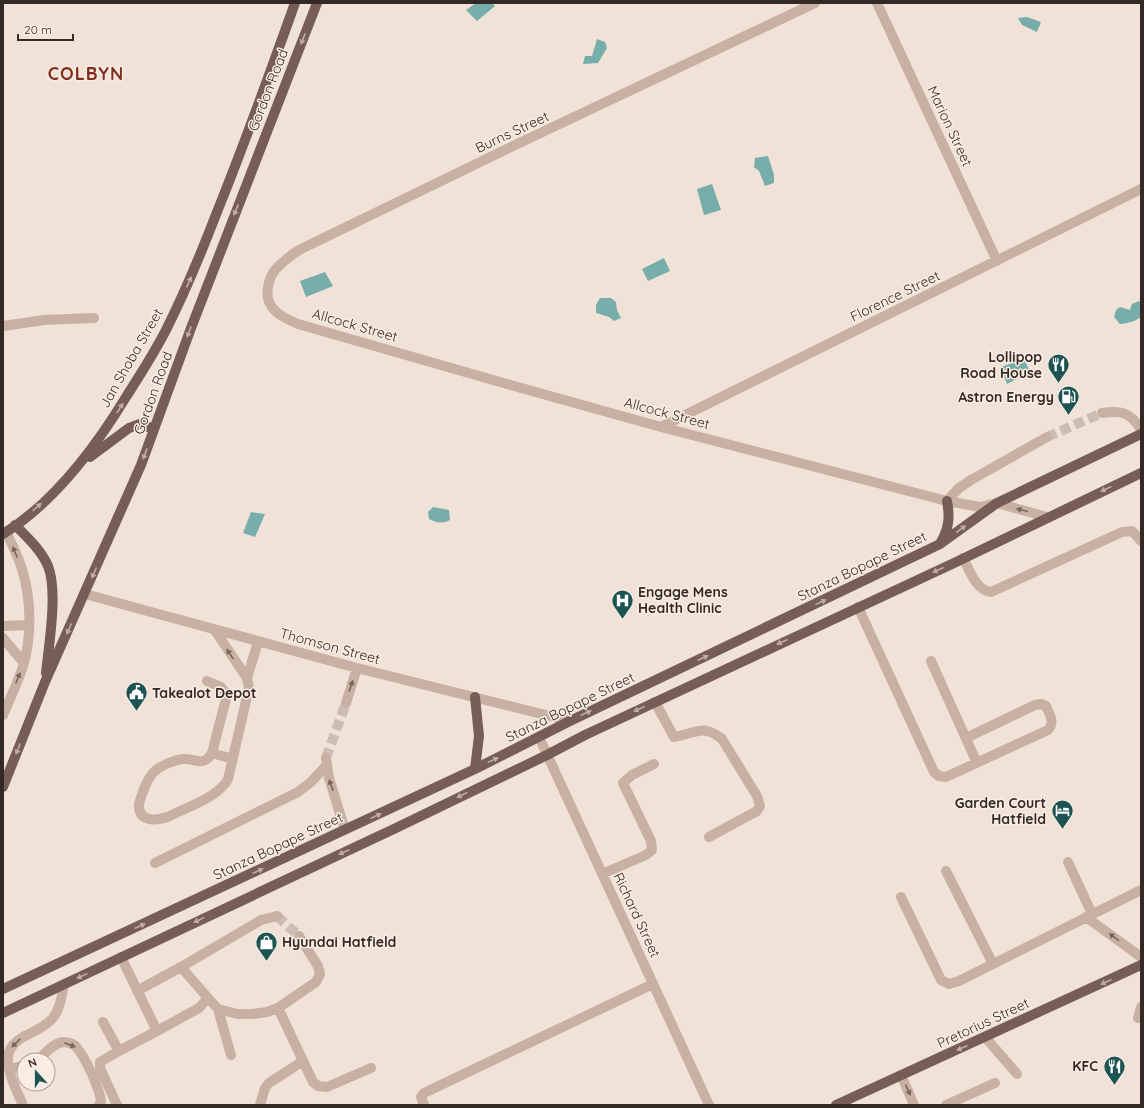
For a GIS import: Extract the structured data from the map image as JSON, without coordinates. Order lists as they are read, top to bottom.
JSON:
{
  "streets": {
    "main road": [
      "Gordon Road",
      "Jan Shoba Street",
      "Stanza Bopape Street",
      "Pretorius Street"
    ],
    "street": [
      "Marion Street",
      "Burns Street",
      "Florence Street",
      "Allcock Street",
      "Thomson Street",
      "Richard Street"
    ]
  },
  "crossings": [
    ["Gordon Road", "Jan Shoba Street"],
    ["Gordon Road", "Thomson Street"],
    ["Marion Street", "Florence Street"],
    ["Burns Street", "Allcock Street"],
    ["Florence Street", "Allcock Street"],
    ["Allcock Street", "Stanza Bopape Street"],
    ["Stanza Bopape Street", "Thomson Street"],
    ["Stanza Bopape Street", "Richard Street"]
  ],
  "one_way": ["Gordon Road", "Jan Shoba Street", "Pretorius Street"],
  "districts": ["COLBYN"],
  "places": {
    "restaurant": ["Lollipop Road House", "KFC"],
    "fuel station": ["Astron Energy"],
    "hospital": ["Engage Mens Health Clinic"],
    "public building": ["Takealot Depot"],
    "hotel": ["Garden Court Hatfield"],
    "shop": ["Hyundai Hatfield"]
  },
  "scale_bar": "20 m",
  "north": "top"
}
